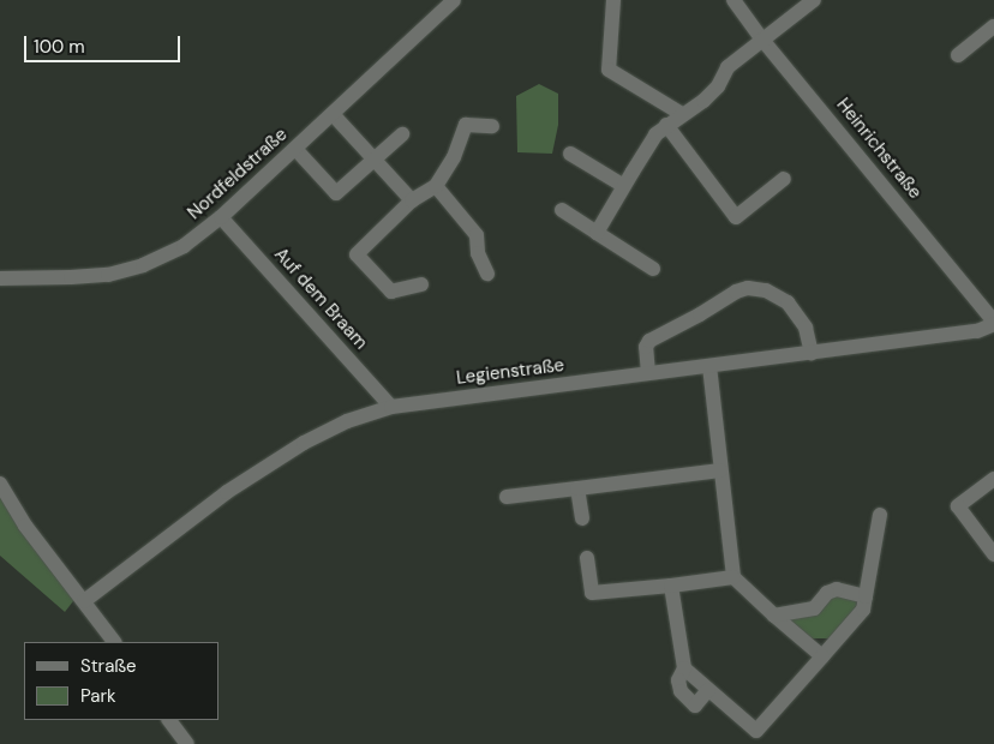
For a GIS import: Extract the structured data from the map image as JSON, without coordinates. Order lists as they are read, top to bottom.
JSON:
{
  "streets": {
    "street": [
      "Heinrichstraße",
      "Nordfeldstraße",
      "Auf dem Braam",
      "Legienstraße"
    ]
  },
  "crossings": [
    ["Heinrichstraße", "Legienstraße"],
    ["Nordfeldstraße", "Auf dem Braam"],
    ["Auf dem Braam", "Legienstraße"]
  ],
  "legend": ["Straße", "Park"],
  "scale_bar": "100 m"
}
